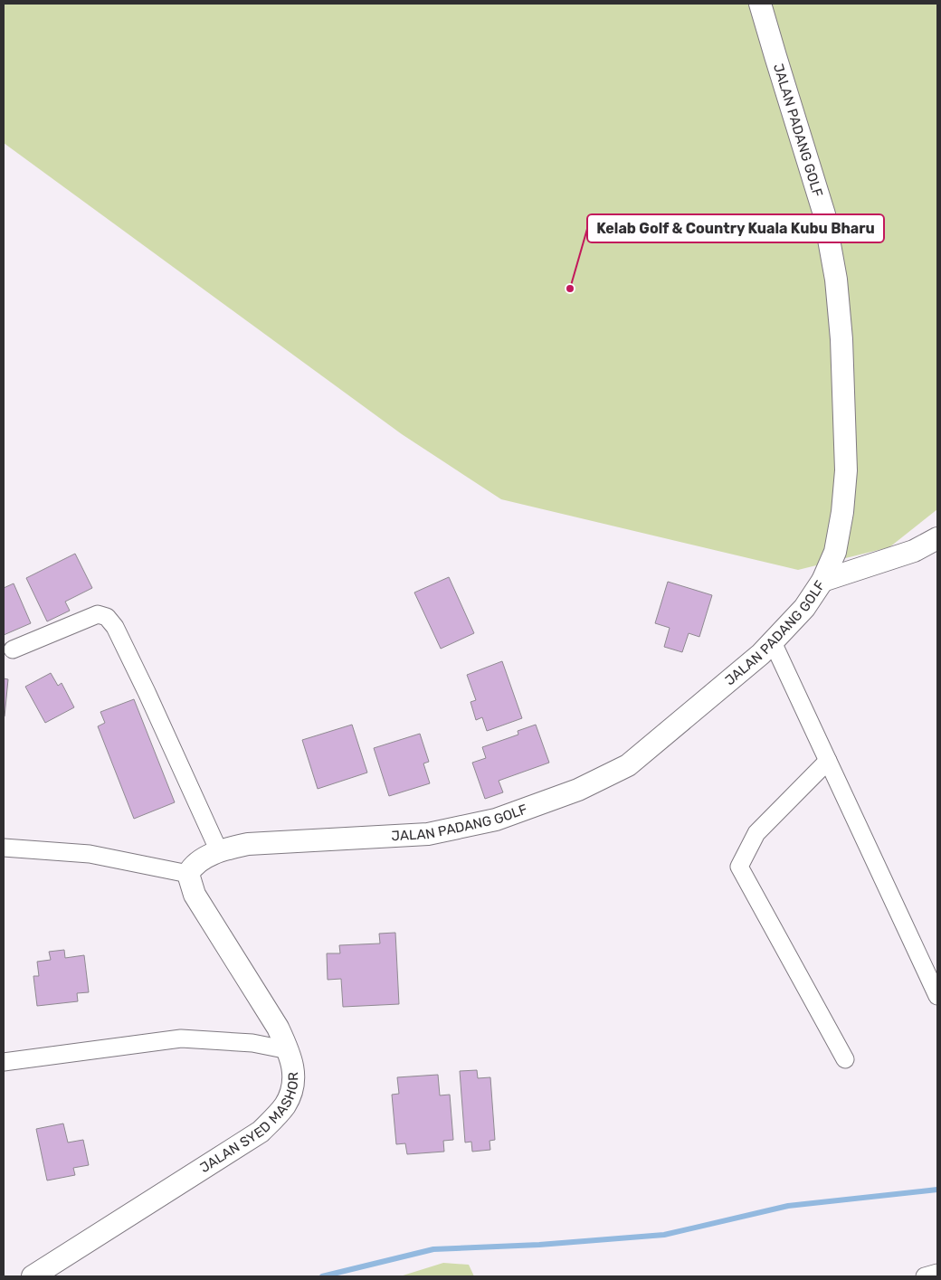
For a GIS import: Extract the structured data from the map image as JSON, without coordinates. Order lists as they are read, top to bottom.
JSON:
{
  "streets": {
    "street": ["JALAN PADANG GOLF", "JALAN SYED MASHOR"]
  },
  "crossings": [
    ["JALAN PADANG GOLF", "JALAN SYED MASHOR"]
  ],
  "places": ["Kelab Golf & Country Kuala Kubu Bharu"]
}
